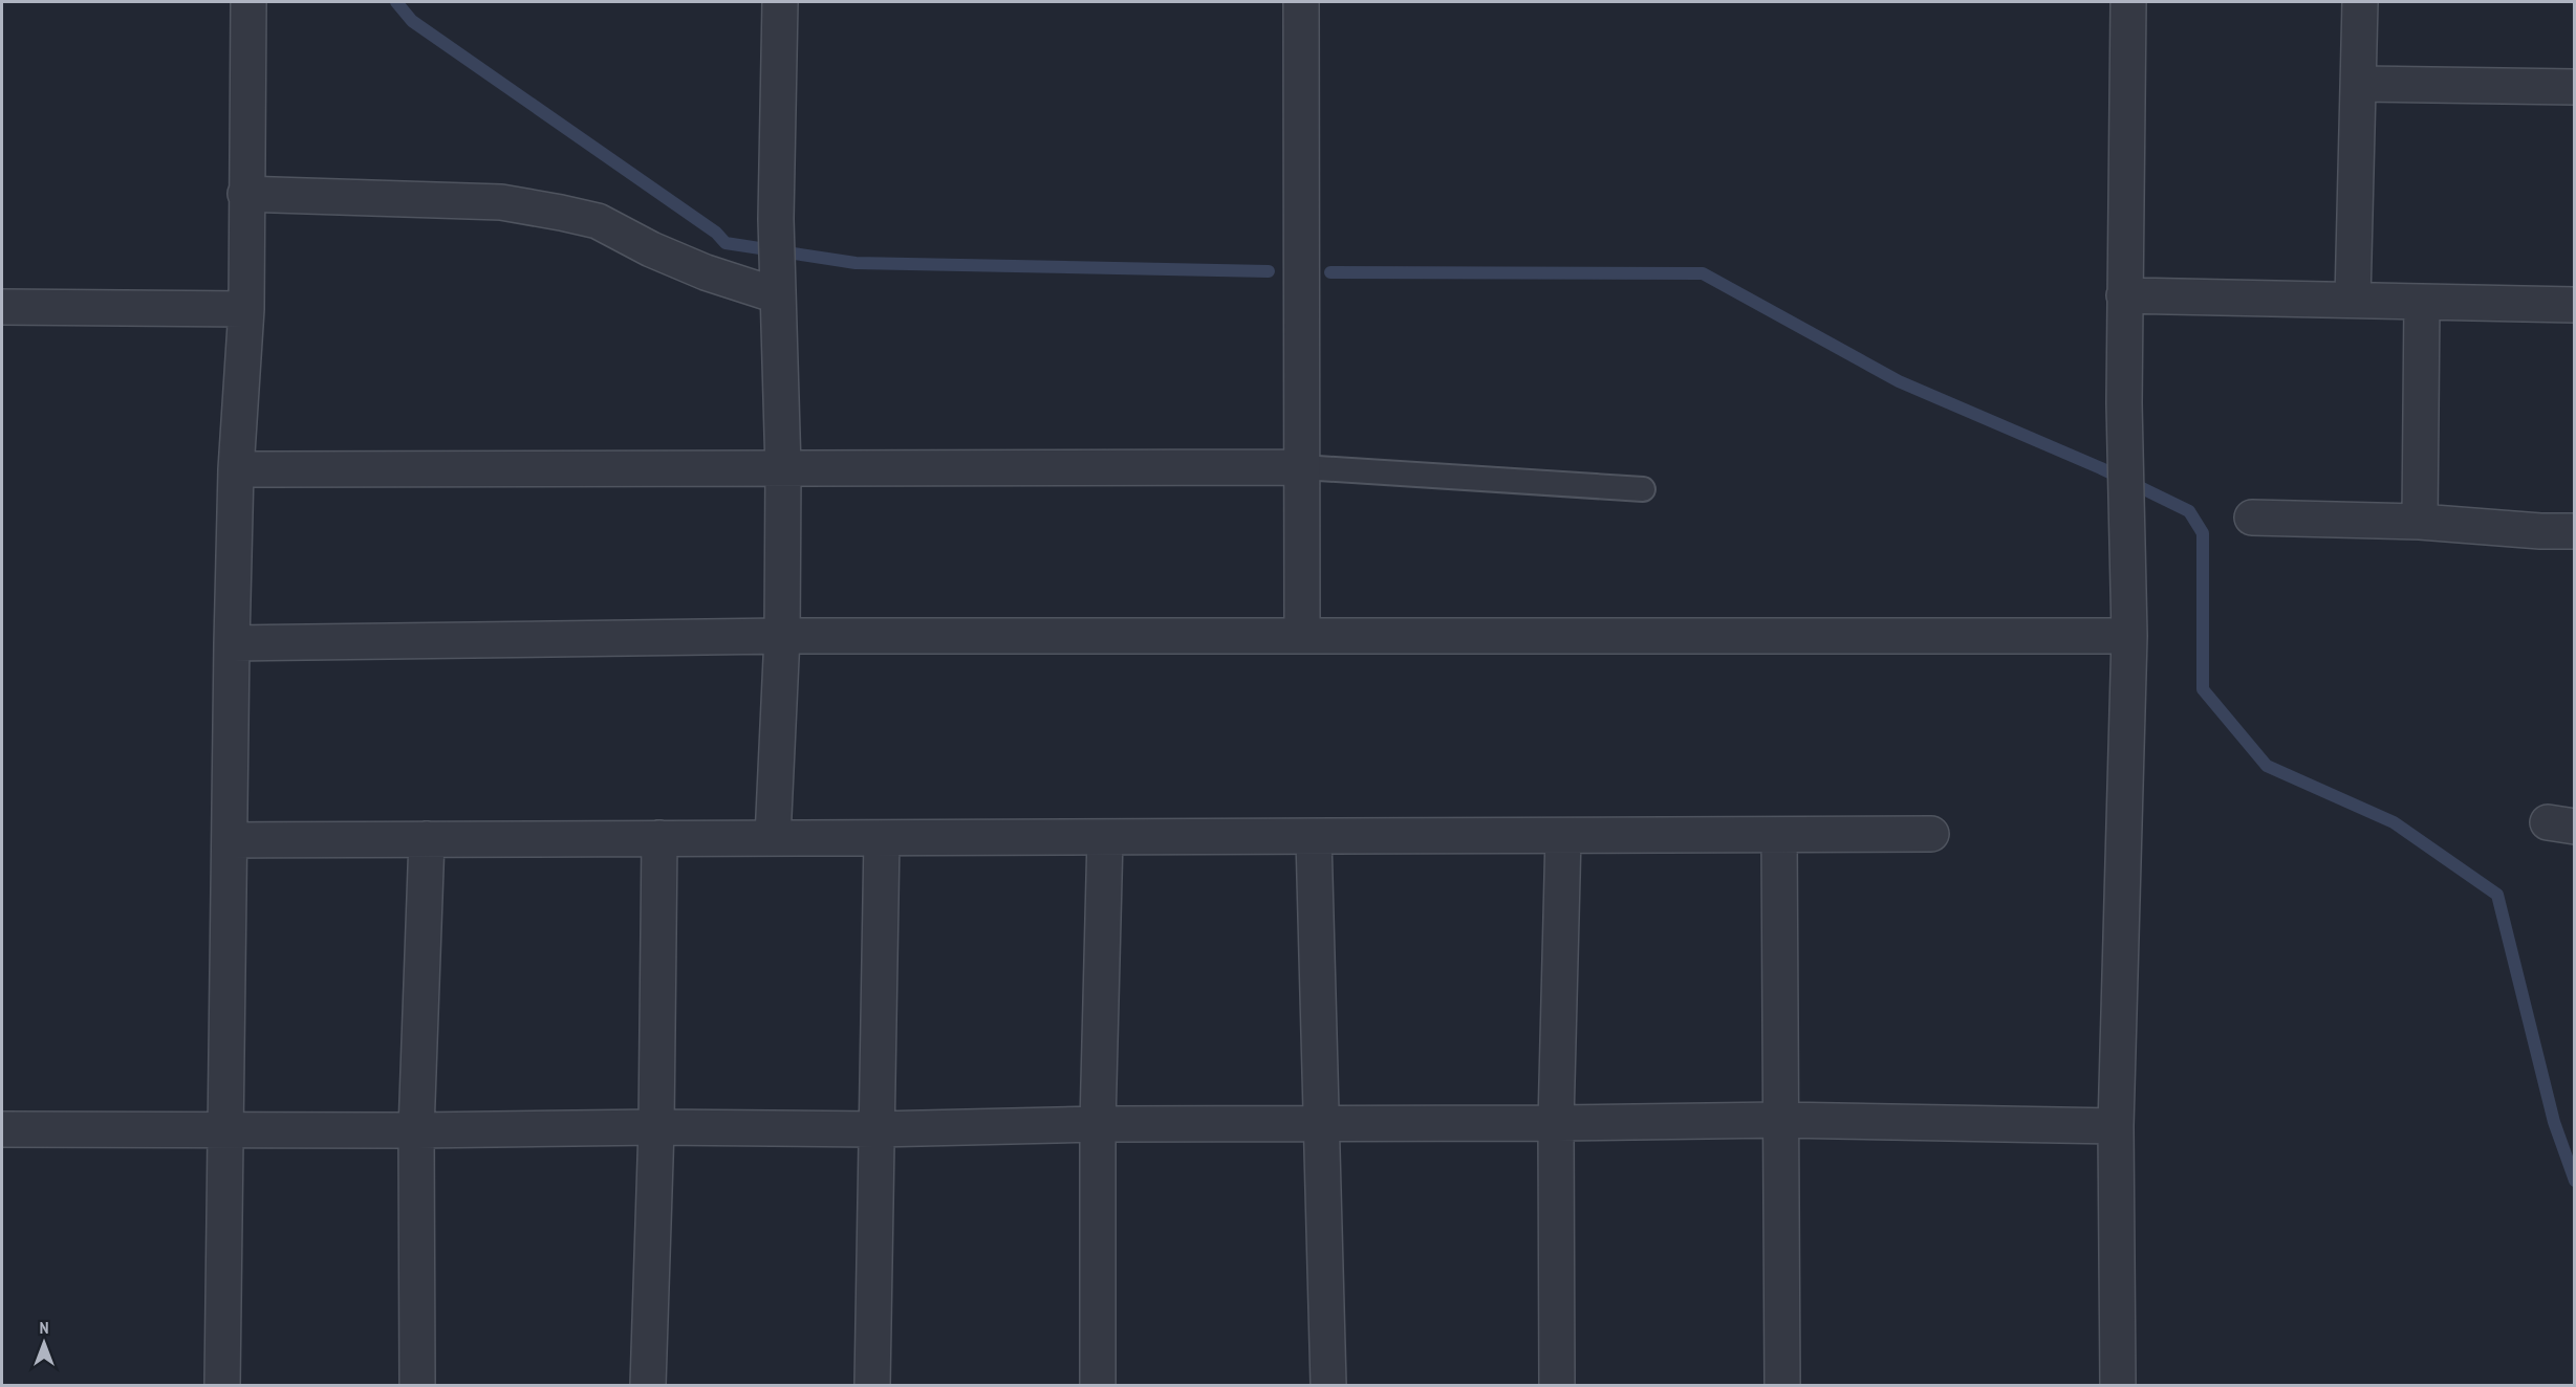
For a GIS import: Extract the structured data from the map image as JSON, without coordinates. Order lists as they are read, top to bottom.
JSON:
{
  "north": "top"
}
